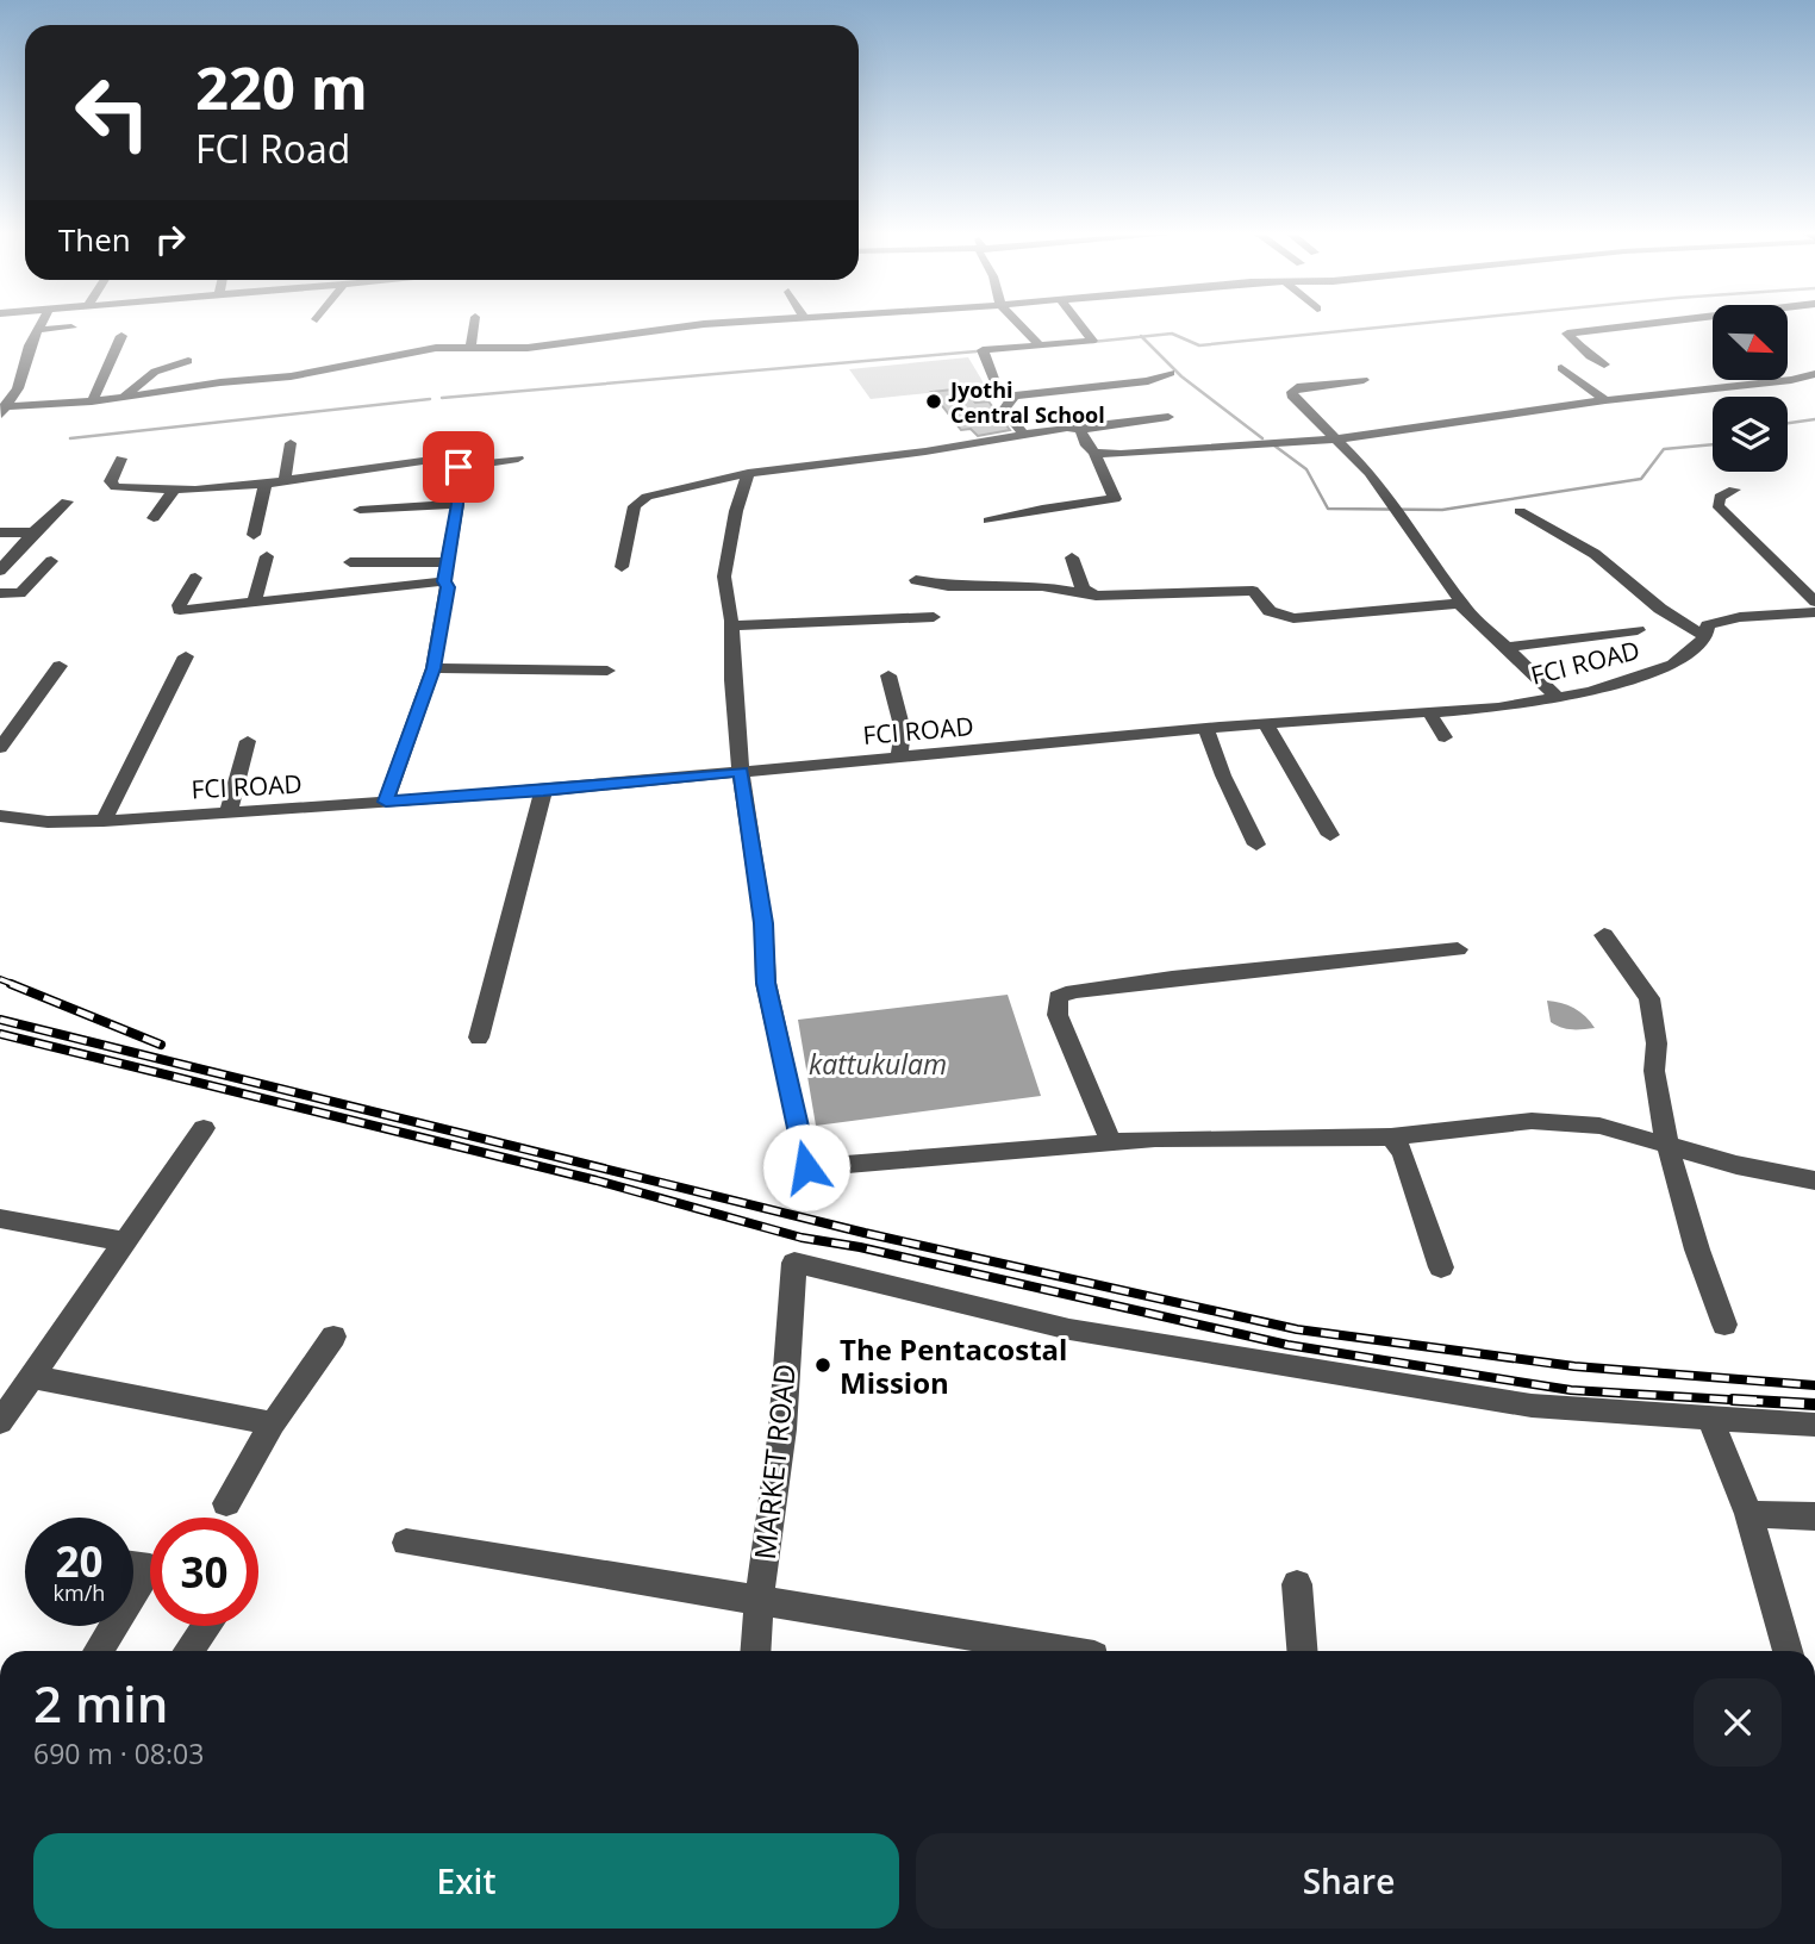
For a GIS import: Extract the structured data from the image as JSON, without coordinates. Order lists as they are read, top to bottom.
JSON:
{
  "streets": {
    "street": ["FCI ROAD", "MARKET ROAD"]
  },
  "water": ["kattukulam"],
  "places": ["Jyothi Central School", "The Pentacostal Mission"],
  "north": "bottom right",
  "page": {
    "turn": ["220 m", "FCI Road"],
    "then": "Then",
    "speed": "20 km/h",
    "limit": "30",
    "heading": ["2 min", "690 m · 08:03"],
    "buttons": ["Exit", "Share"]
  }
}
